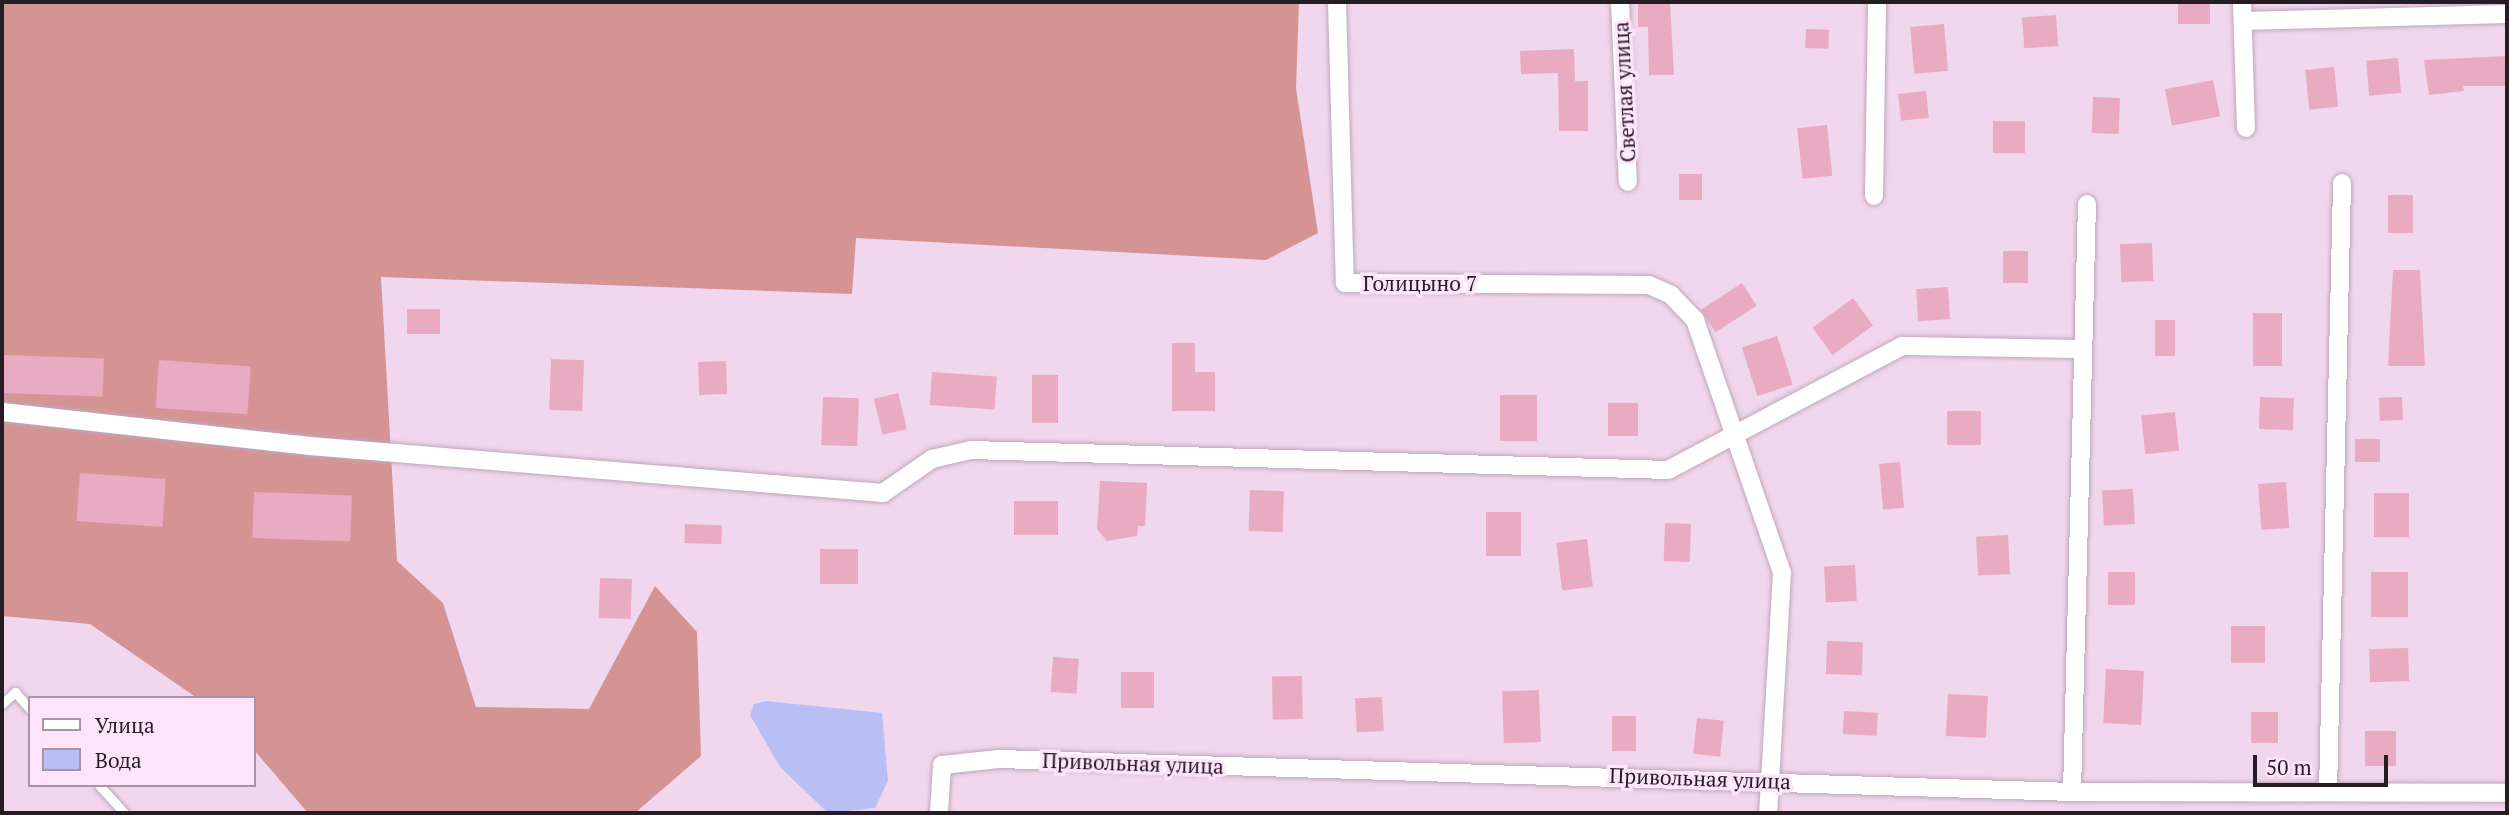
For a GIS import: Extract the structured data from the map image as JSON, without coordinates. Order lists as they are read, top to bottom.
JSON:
{
  "streets": {
    "street": ["Светлая улица", "Голицыно 7", "Привольная улица"]
  },
  "legend": ["Улица", "Вода"],
  "scale_bar": "50 m"
}
